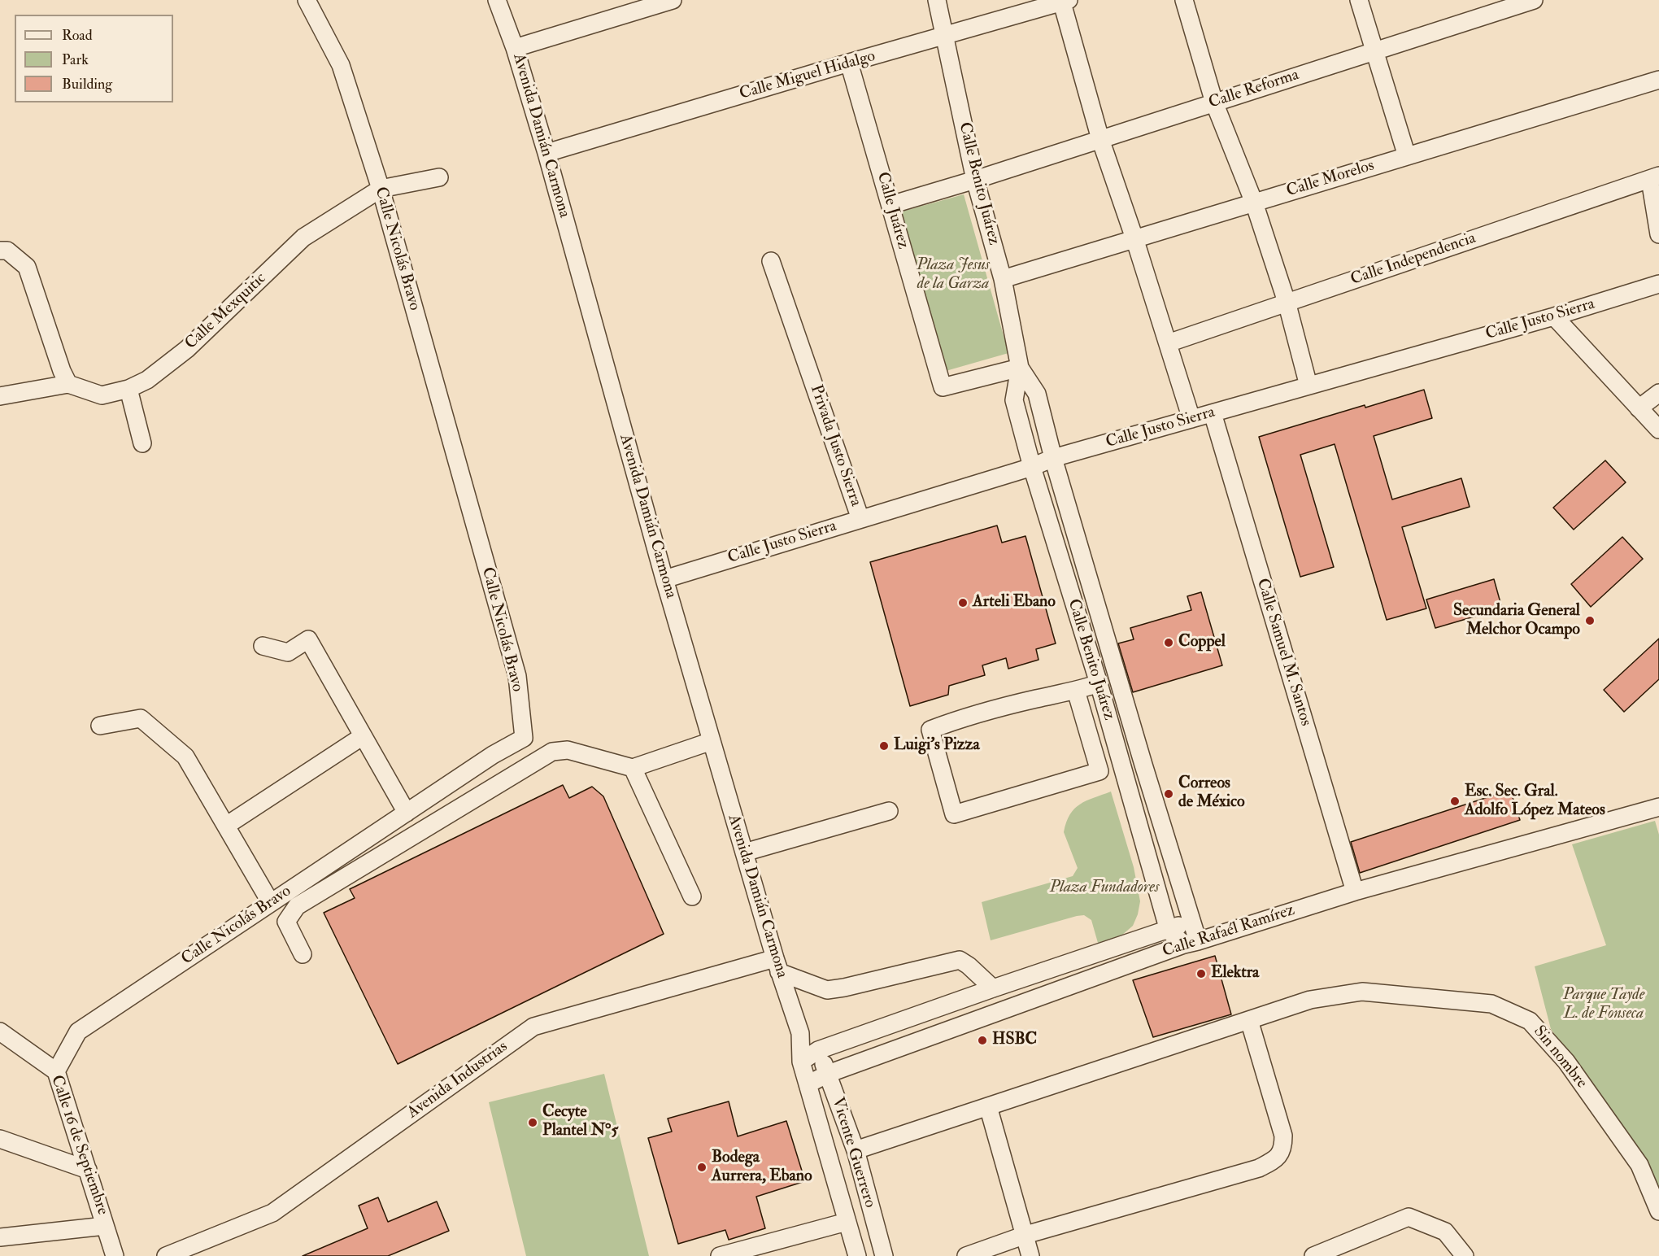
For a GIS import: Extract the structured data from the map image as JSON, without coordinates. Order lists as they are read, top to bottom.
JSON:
{
  "streets": {
    "street": [
      "Calle Miguel Hidalgo",
      "Calle Reforma",
      "Avenida Damián Carmona",
      "Calle Morelos",
      "Calle Benito Juárez",
      "Calle Juárez",
      "Calle Nicolás Bravo",
      "Calle Independencia",
      "Calle Mexquitic",
      "Calle Justo Sierra",
      "Privada Justo Sierra",
      "Calle Samuel M. Santos",
      "Calle Rafaél Ramírez",
      "Sin nombre",
      "Avenida Industrias",
      "Calle 16 de Septiembre",
      "Vicente Guerrero"
    ]
  },
  "crossings": [
    ["Calle Miguel Hidalgo", "Avenida Damián Carmona"],
    ["Calle Miguel Hidalgo", "Calle Benito Juárez"],
    ["Calle Miguel Hidalgo", "Calle Juárez"],
    ["Calle Reforma", "Calle Benito Juárez"],
    ["Calle Reforma", "Calle Juárez"],
    ["Avenida Damián Carmona", "Calle Justo Sierra"],
    ["Avenida Damián Carmona", "Calle Rafaél Ramírez"],
    ["Avenida Damián Carmona", "Avenida Industrias"],
    ["Avenida Damián Carmona", "Vicente Guerrero"],
    ["Calle Morelos", "Calle Benito Juárez"],
    ["Calle Benito Juárez", "Calle Juárez"],
    ["Calle Benito Juárez", "Calle Justo Sierra"],
    ["Calle Benito Juárez", "Calle Rafaél Ramírez"],
    ["Calle Nicolás Bravo", "Calle Mexquitic"],
    ["Calle Nicolás Bravo", "Calle 16 de Septiembre"],
    ["Calle Justo Sierra", "Privada Justo Sierra"],
    ["Calle Justo Sierra", "Calle Samuel M. Santos"],
    ["Calle Samuel M. Santos", "Calle Rafaél Ramírez"],
    ["Calle Rafaél Ramírez", "Vicente Guerrero"],
    ["Sin nombre", "Vicente Guerrero"]
  ],
  "parks": ["Plaza Jesus de la Garza", "Plaza Fundadores", "Parque Tayde L. de Fonseca"],
  "places": [
    "Arteli Ebano",
    "Secundaria General Melchor Ocampo",
    "Coppel",
    "Luigi's Pizza",
    "Correos de México",
    "Esc. Sec. Gral. Adolfo López Mateos",
    "Elektra",
    "HSBC",
    "Cecyte Plantel N°5",
    "Bodega Aurrera, Ebano"
  ],
  "legend": ["Road", "Park", "Building"]
}
